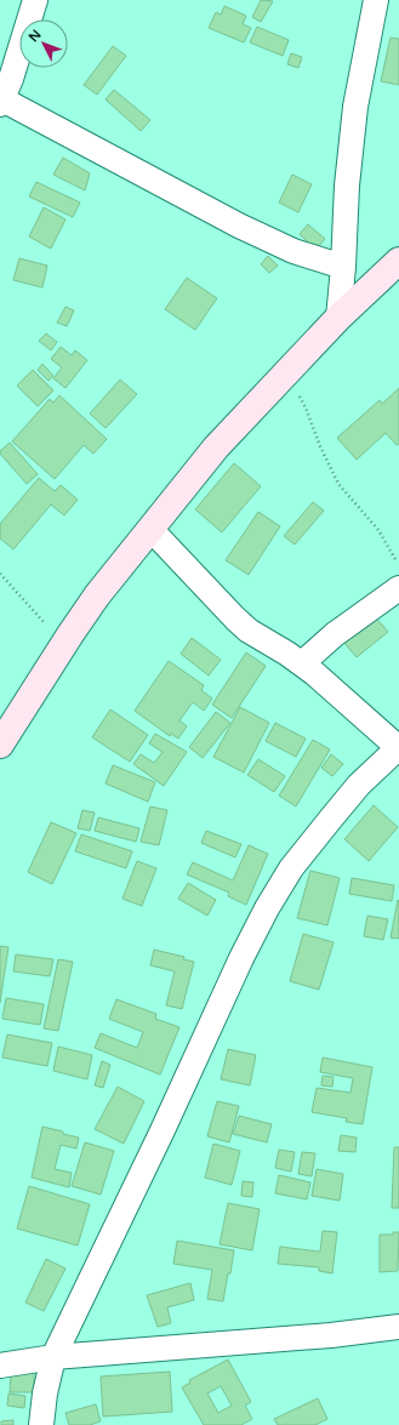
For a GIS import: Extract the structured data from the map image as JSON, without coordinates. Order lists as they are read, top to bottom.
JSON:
{
  "north": "top left"
}
